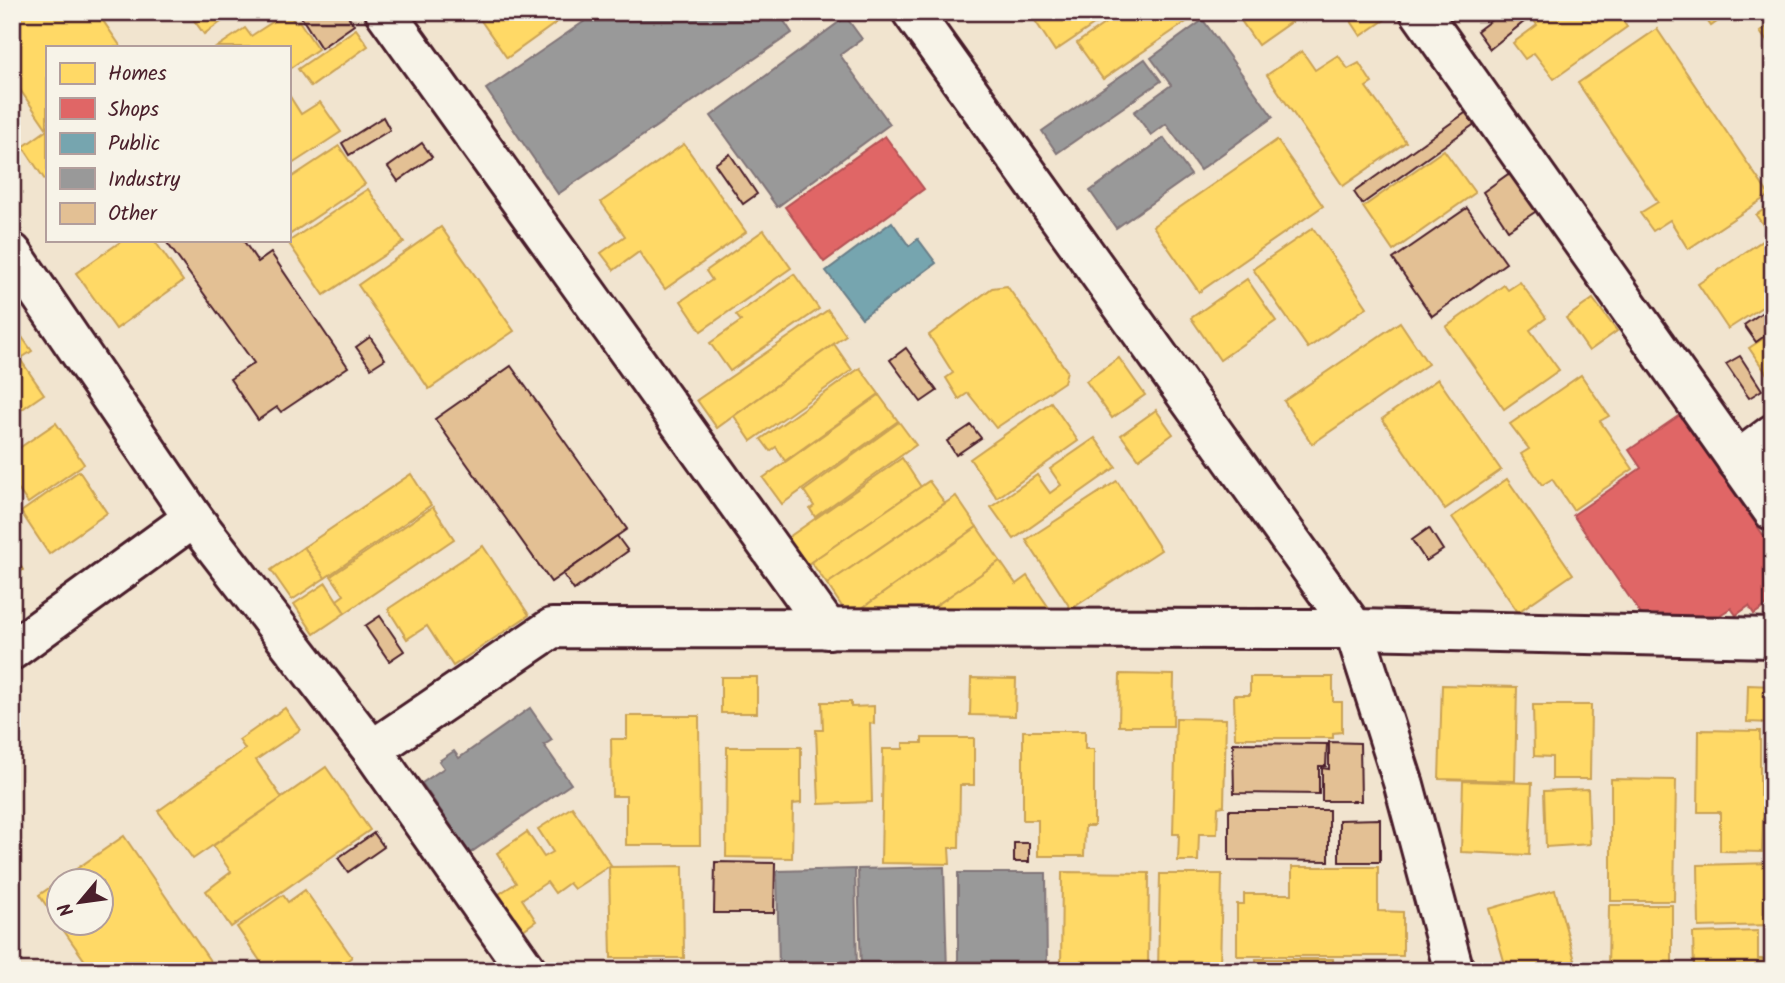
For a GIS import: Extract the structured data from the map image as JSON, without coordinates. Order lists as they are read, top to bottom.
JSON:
{
  "legend": [
    "Homes",
    "Shops",
    "Public",
    "Industry",
    "Other"
  ],
  "north": "bottom left"
}
